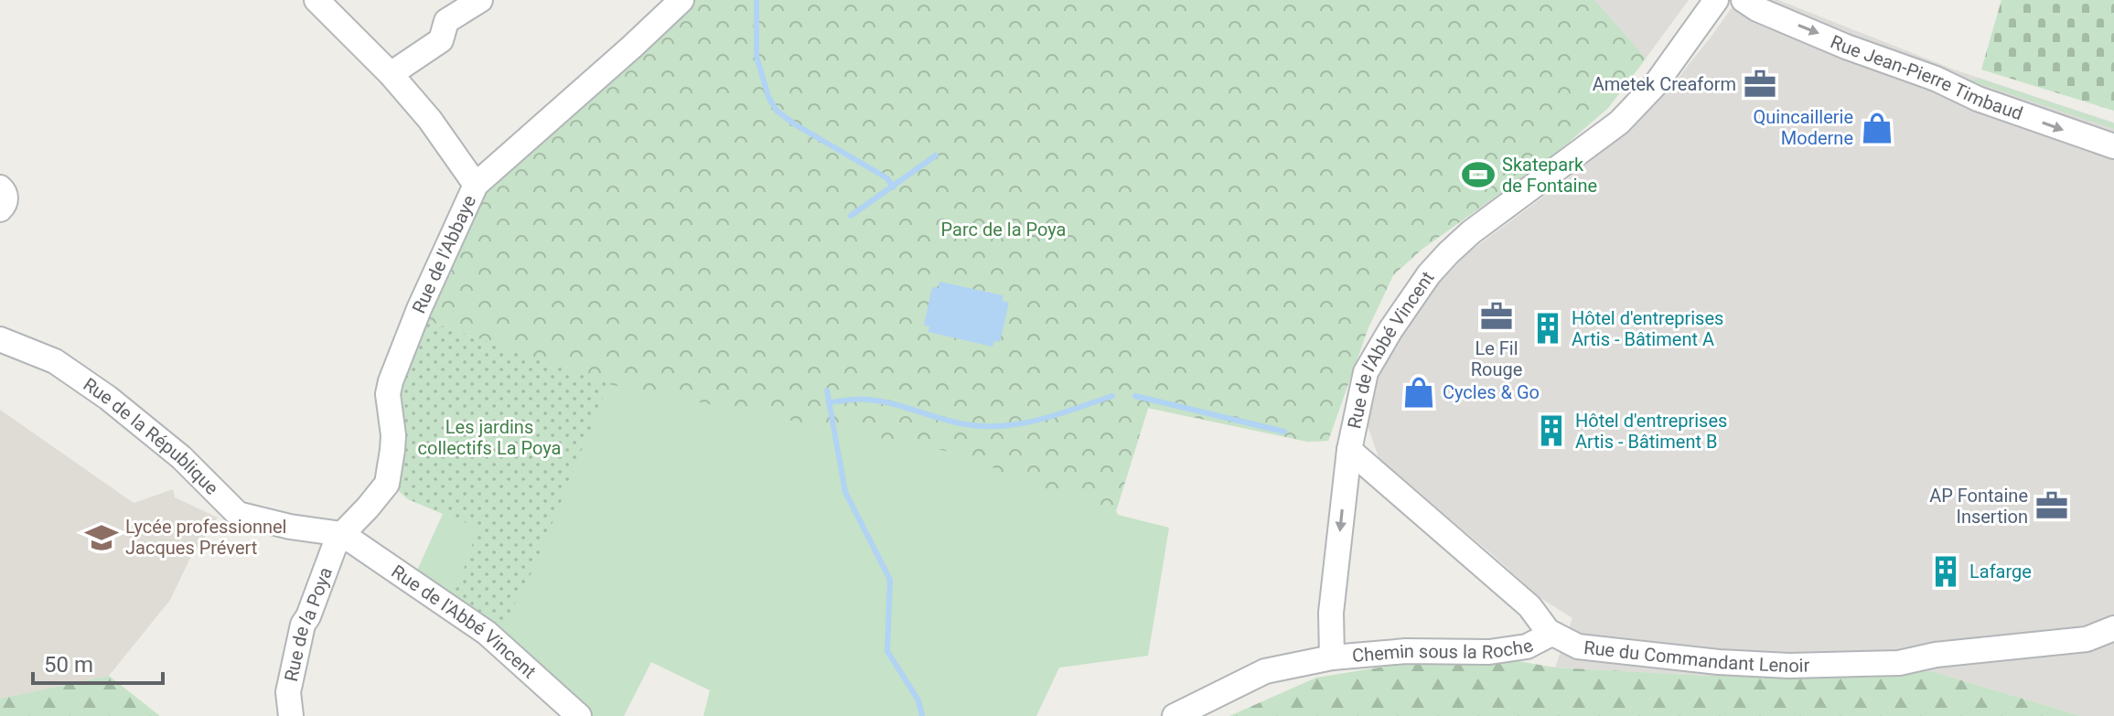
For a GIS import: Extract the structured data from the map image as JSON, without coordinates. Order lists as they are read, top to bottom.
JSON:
{
  "streets": {
    "street": [
      "Rue Jean-Pierre Timbaud",
      "Rue de l'Abbaye",
      "Rue de l'Abbé Vincent",
      "Rue de la République",
      "Rue de la Poya",
      "Chemin sous la Roche",
      "Rue du Commandant Lenoir"
    ]
  },
  "crossings": [
    ["Rue de l'Abbaye", "Rue de l'Abbé Vincent"],
    ["Rue de l'Abbaye", "Rue de la République"],
    ["Rue de l'Abbaye", "Rue de la Poya"],
    ["Rue de l'Abbé Vincent", "Rue de la République"],
    ["Rue de l'Abbé Vincent", "Rue de la Poya"],
    ["Rue de l'Abbé Vincent", "Chemin sous la Roche"],
    ["Rue de l'Abbé Vincent", "Rue du Commandant Lenoir"],
    ["Rue de la République", "Rue de la Poya"],
    ["Chemin sous la Roche", "Rue du Commandant Lenoir"]
  ],
  "one_way": ["Rue Jean-Pierre Timbaud"],
  "parks": ["Parc de la Poya", "Les jardins collectifs La Poya"],
  "places": {
    "office": ["Ametek Creaform", "Le Fil Rouge", "AP Fontaine Insertion"],
    "shop": ["Quincaillerie Moderne", "Cycles & Go"],
    "sports": ["Skatepark de Fontaine"],
    "building": ["Hôtel d'entreprises Artis - Bâtiment A", "Hôtel d'entreprises Artis - Bâtiment B", "Lafarge"],
    "school or university": ["Lycée professionnel Jacques Prévert"]
  },
  "scale_bar": "50 m"
}
